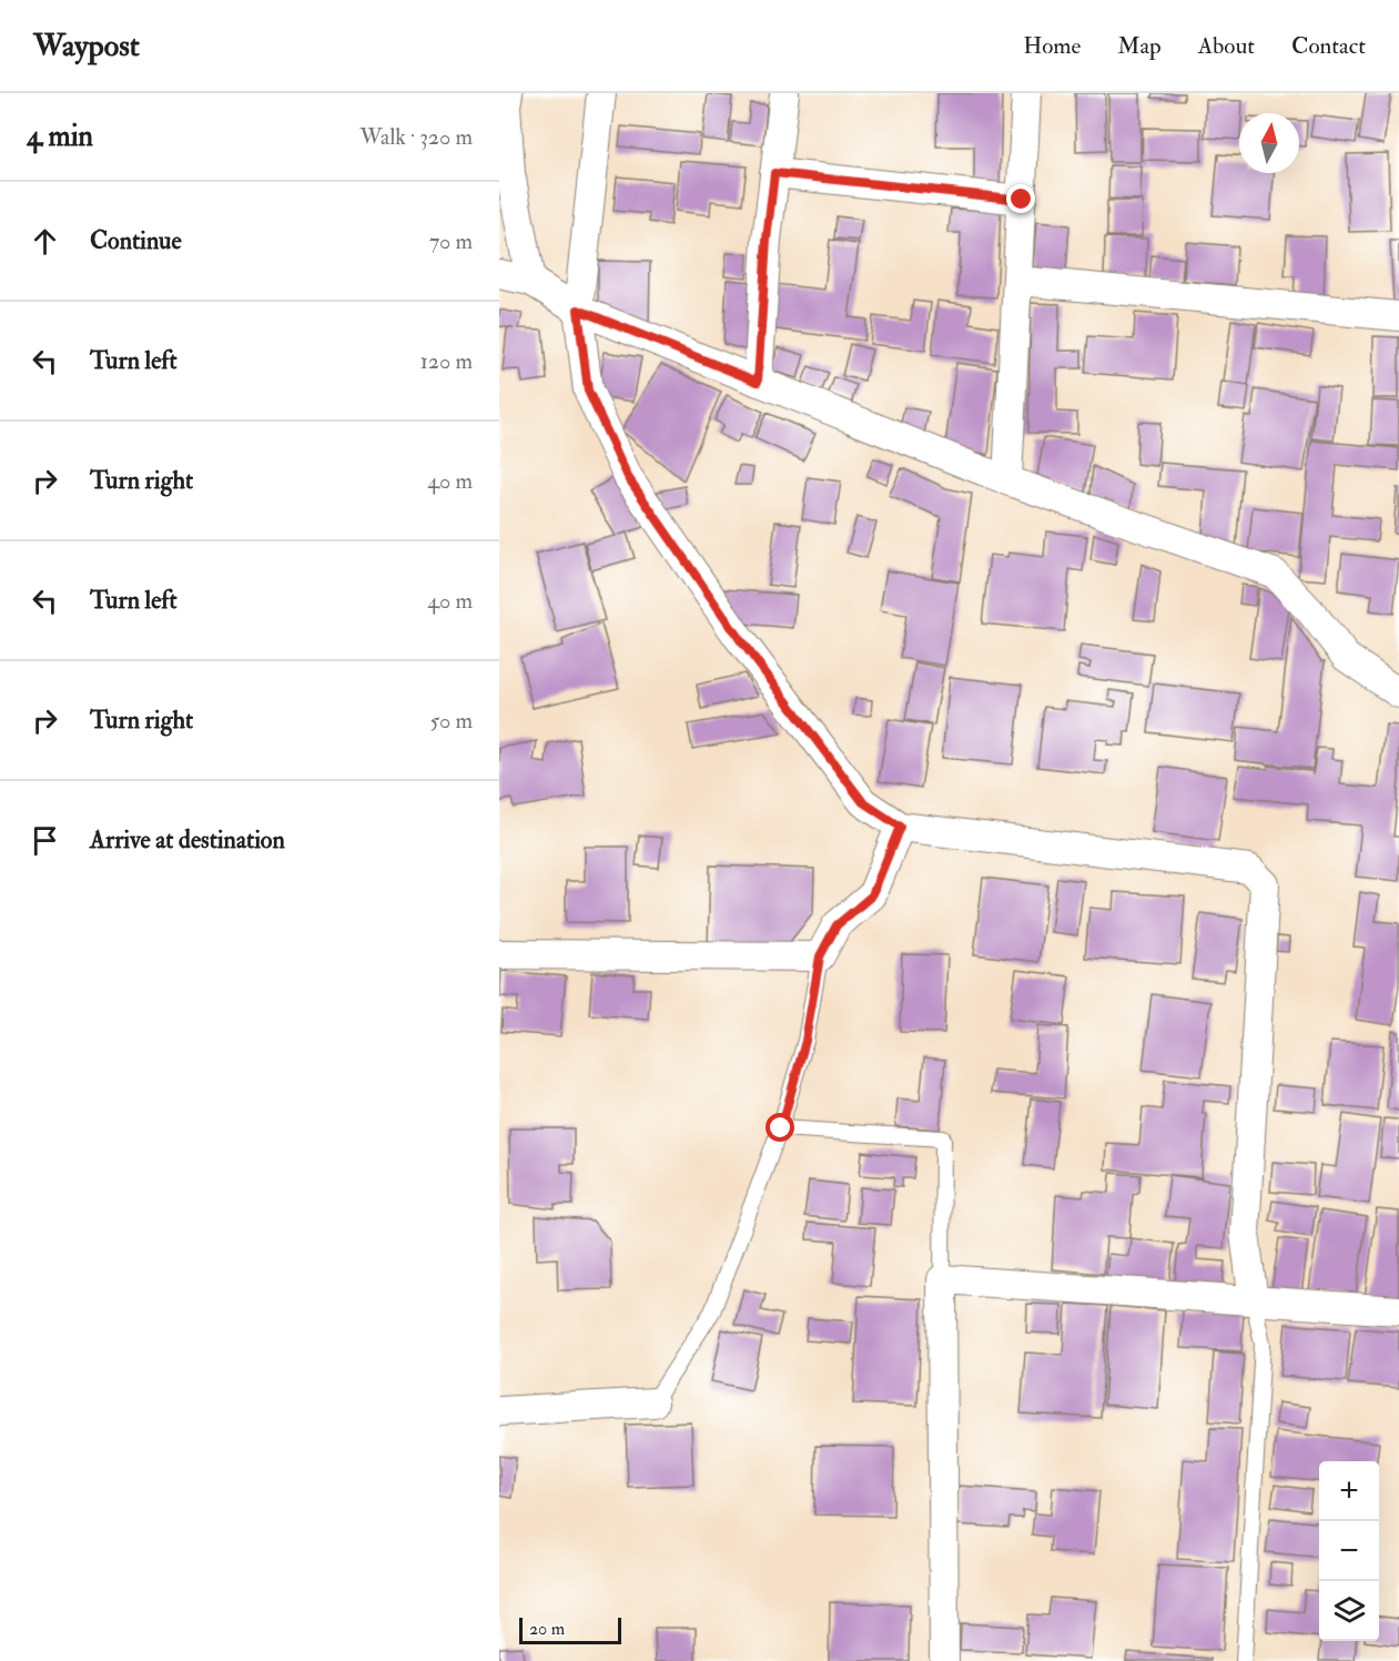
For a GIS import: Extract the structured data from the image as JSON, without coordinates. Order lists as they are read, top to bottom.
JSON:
{
  "scale_bar": "20 m",
  "north": "top",
  "page": {
    "header": "Waypost",
    "nav": [
      "Home",
      "Map",
      "About",
      "Contact"
    ],
    "heading": ["4 min", "Walk · 320 m"],
    "list": [
      ["Continue", "70 m"],
      ["Turn left", "120 m"],
      ["Turn right", "40 m"],
      ["Turn left", "40 m"],
      ["Turn right", "50 m"],
      "Arrive at destination"
    ],
    "map_buttons": ["+", "−"],
    "scale": "20 m"
  }
}
